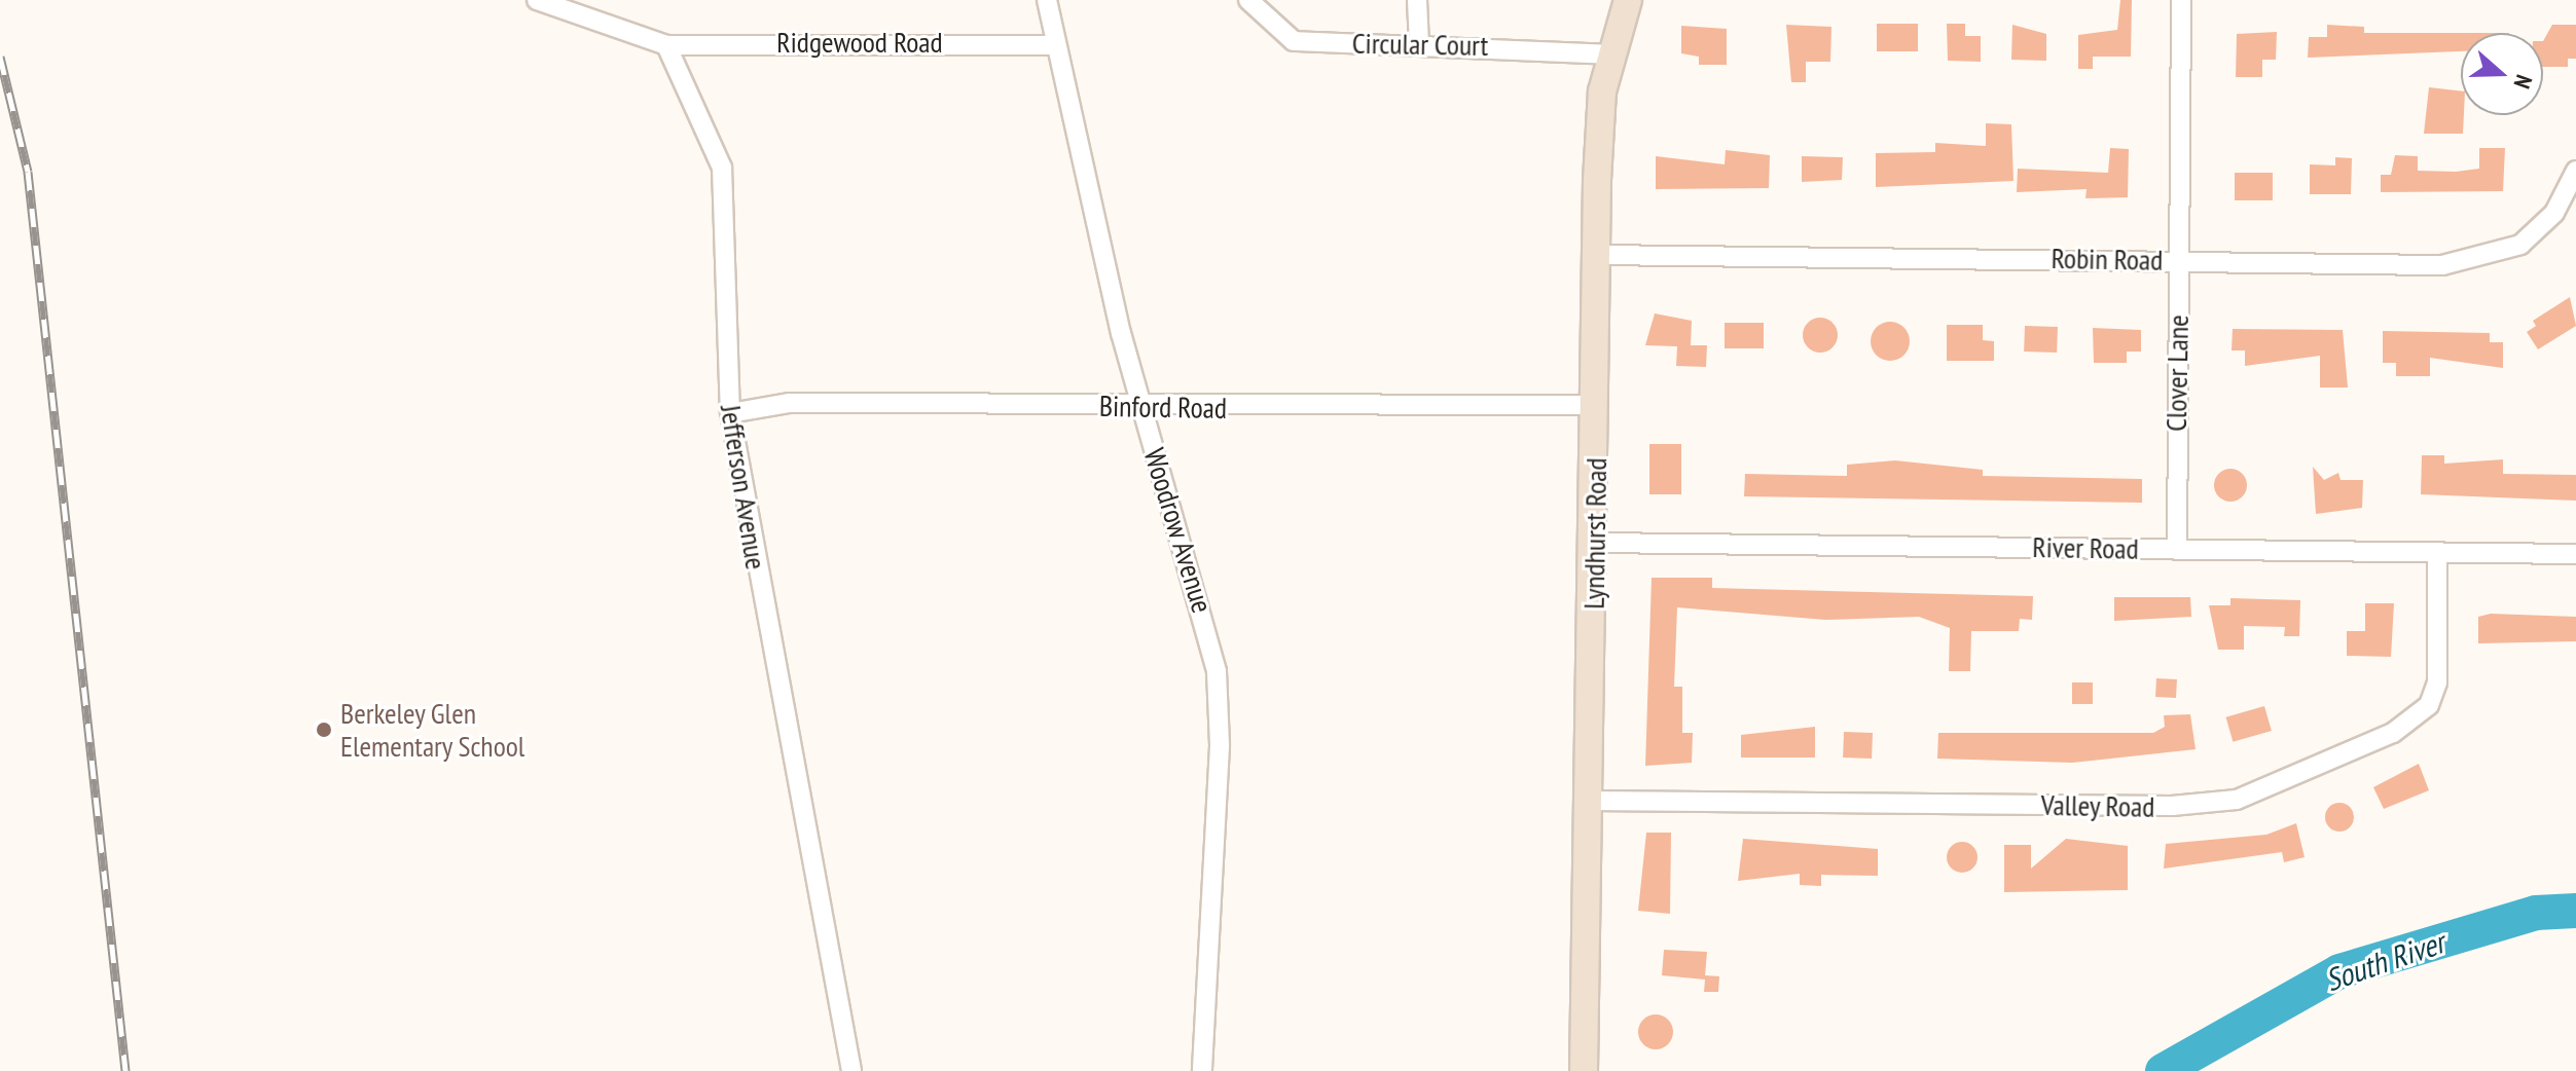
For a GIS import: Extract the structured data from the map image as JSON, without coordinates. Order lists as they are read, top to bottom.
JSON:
{
  "streets": {
    "main road": ["Lyndhurst Road"],
    "street": [
      "Ridgewood Road",
      "Circular Court",
      "Robin Road",
      "Clover Lane",
      "Binford Road",
      "Jefferson Avenue",
      "Woodrow Avenue",
      "River Road",
      "Valley Road"
    ]
  },
  "crossings": [
    ["Ridgewood Road", "Jefferson Avenue"],
    ["Ridgewood Road", "Woodrow Avenue"],
    ["Circular Court", "Lyndhurst Road"],
    ["Robin Road", "Clover Lane"],
    ["Robin Road", "Lyndhurst Road"],
    ["Clover Lane", "River Road"],
    ["Binford Road", "Jefferson Avenue"],
    ["Binford Road", "Woodrow Avenue"],
    ["Binford Road", "Lyndhurst Road"],
    ["Lyndhurst Road", "River Road"],
    ["Lyndhurst Road", "Valley Road"],
    ["River Road", "Valley Road"]
  ],
  "water": ["South River"],
  "places": ["Berkeley Glen Elementary School"],
  "north": "right"
}
